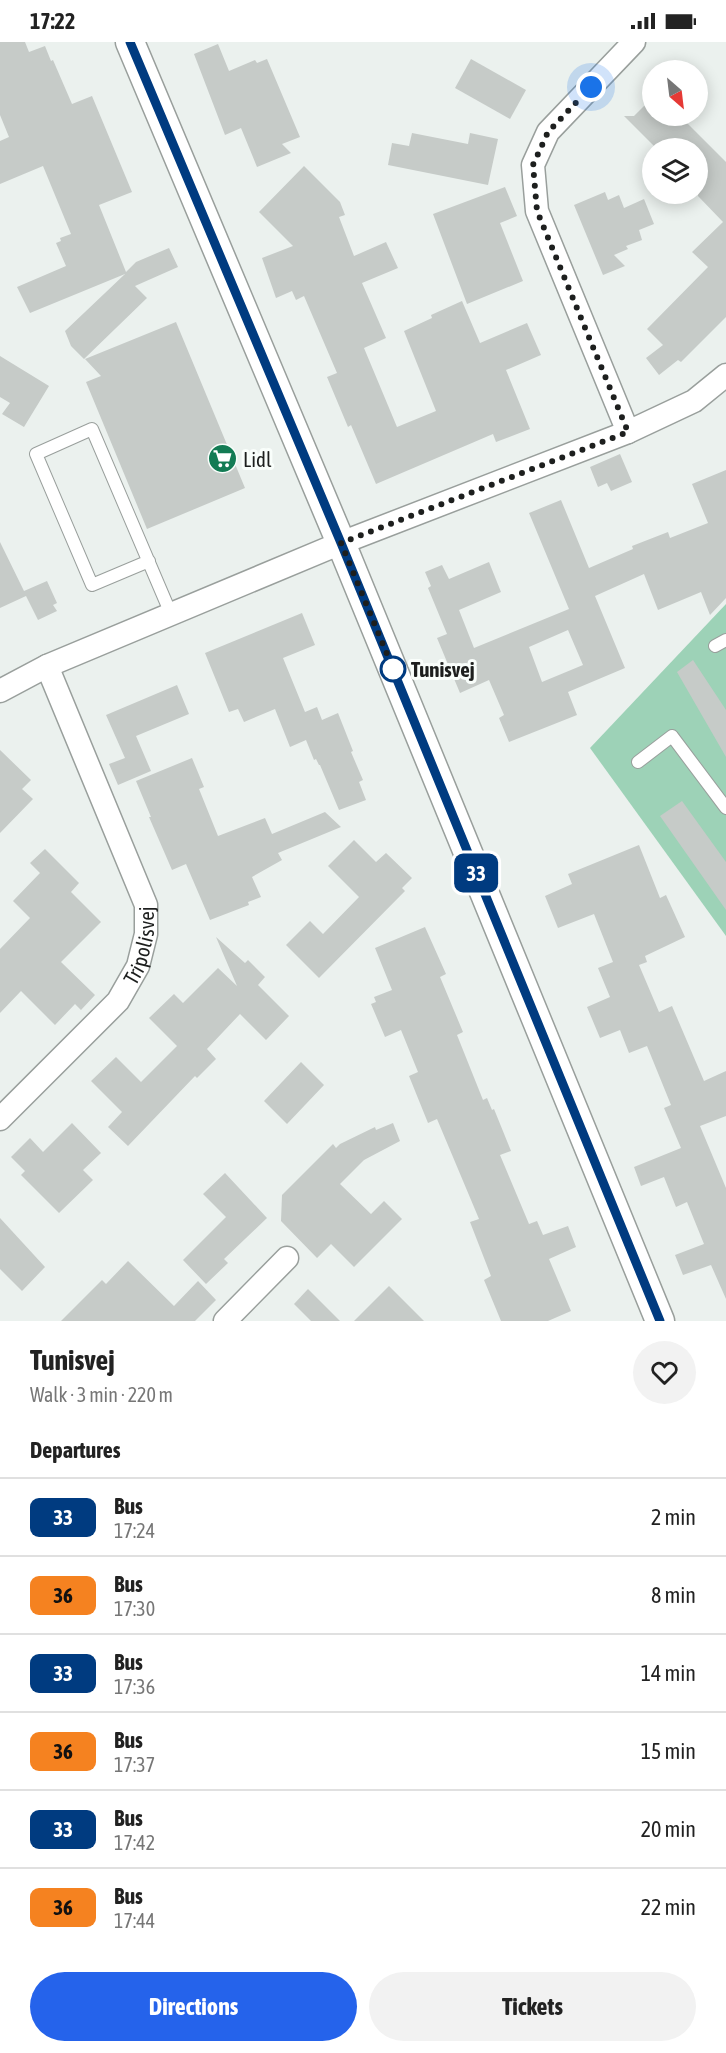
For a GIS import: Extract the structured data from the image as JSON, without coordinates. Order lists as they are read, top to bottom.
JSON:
{
  "streets": {
    "street": ["Tripolisvej"]
  },
  "places": {
    "supermarket": ["Lidl"],
    "other": ["Tunisvej"]
  },
  "lines": ["bus line 33"],
  "north": "bottom right",
  "page": {
    "status": "17:22",
    "on_map": "33",
    "heading": [
      ["Tunisvej", "Walk · 3 min · 220 m"],
      "Departures"
    ],
    "list": [
      {
        "mark": "33",
        "name": "Bus",
        "note": "17:24",
        "value": "2 min"
      },
      {
        "mark": "36",
        "name": "Bus",
        "note": "17:30",
        "value": "8 min"
      },
      {
        "mark": "33",
        "name": "Bus",
        "note": "17:36",
        "value": "14 min"
      },
      {
        "mark": "36",
        "name": "Bus",
        "note": "17:37",
        "value": "15 min"
      },
      {
        "mark": "33",
        "name": "Bus",
        "note": "17:42",
        "value": "20 min"
      },
      {
        "mark": "36",
        "name": "Bus",
        "note": "17:44",
        "value": "22 min"
      }
    ],
    "buttons": ["Directions", "Tickets"]
  }
}
